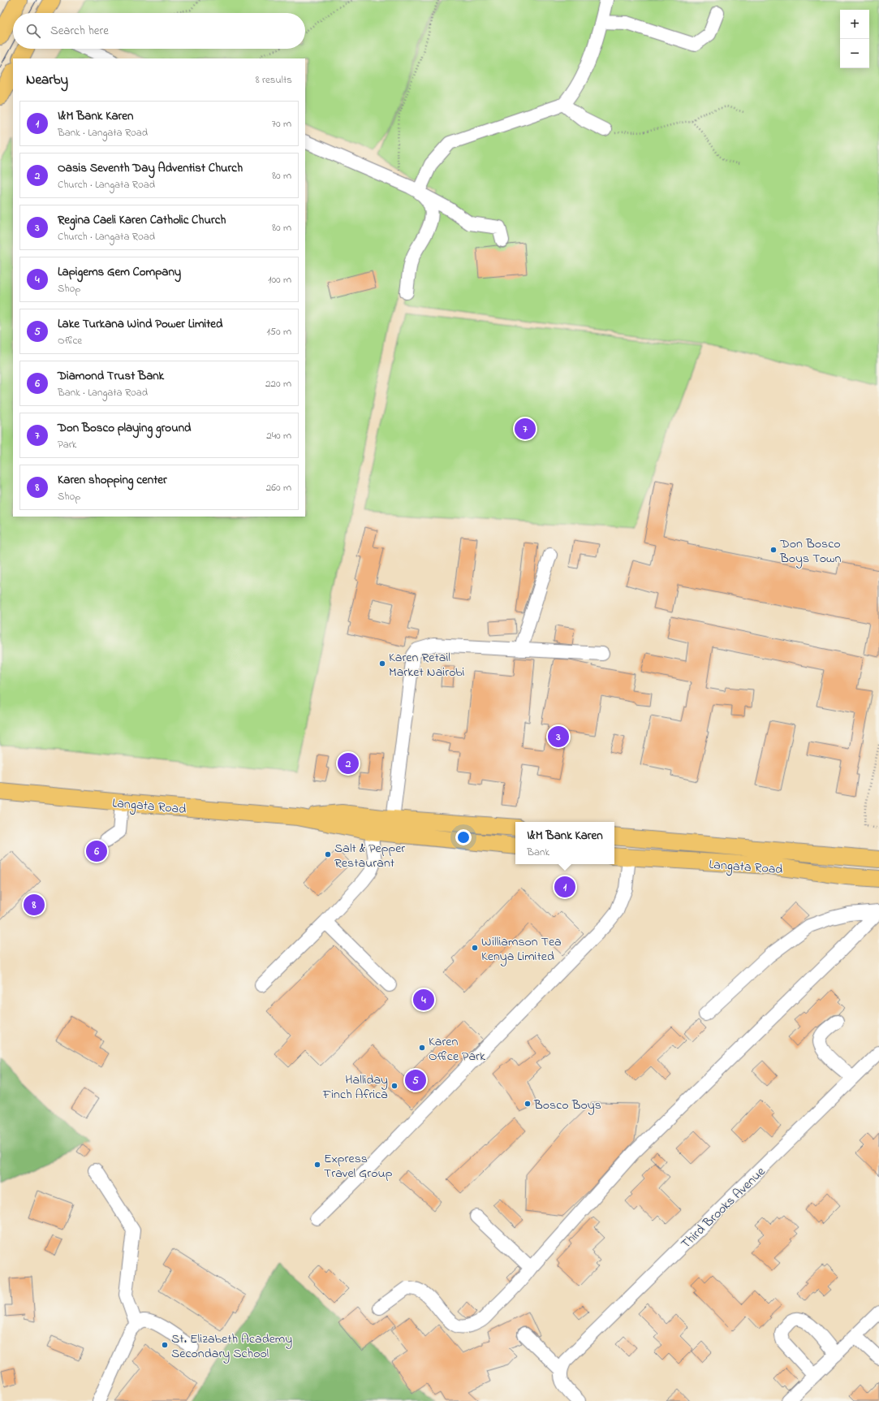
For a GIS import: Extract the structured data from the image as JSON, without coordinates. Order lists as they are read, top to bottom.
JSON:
{
  "streets": {
    "main road": ["Langata Road"],
    "street": ["Third Brooks Avenue"]
  },
  "places": [
    "Don Bosco Boys Town",
    "Karen Retail Market Nairobi",
    "Salt & Pepper Restaurant",
    "Williamson Tea Kenya Limited",
    "Karen Office Park",
    "Halliday Finch Africa",
    "Bosco Boys",
    "Express Travel Group",
    "St. Elizabeth Academy Secondary School"
  ],
  "page": {
    "map_buttons": ["+", "−"],
    "search": "Search here",
    "heading": ["Nearby", "8 results"],
    "list": [
      {
        "mark": "1",
        "name": "I&M Bank Karen",
        "note": "Bank · Langata Road",
        "value": "70 m"
      },
      {
        "mark": "2",
        "name": "Oasis Seventh Day Adventist Church",
        "note": "Church · Langata Road",
        "value": "80 m"
      },
      {
        "mark": "3",
        "name": "Regina Caeli Karen Catholic Church",
        "note": "Church · Langata Road",
        "value": "80 m"
      },
      {
        "mark": "4",
        "name": "Lapigems Gem Company",
        "note": "Shop",
        "value": "100 m"
      },
      {
        "mark": "5",
        "name": "Lake Turkana Wind Power Limited",
        "note": "Office",
        "value": "150 m"
      },
      {
        "mark": "6",
        "name": "Diamond Trust Bank",
        "note": "Bank · Langata Road",
        "value": "220 m"
      },
      {
        "mark": "7",
        "name": "Don Bosco playing ground",
        "note": "Park",
        "value": "240 m"
      },
      {
        "mark": "8",
        "name": "Karen shopping center",
        "note": "Shop",
        "value": "260 m"
      }
    ],
    "pins": [
      "7",
      "3",
      "2",
      "6",
      "1",
      "8",
      "4",
      "5"
    ],
    "popup": ["I&M Bank Karen", "Bank"]
  }
}
